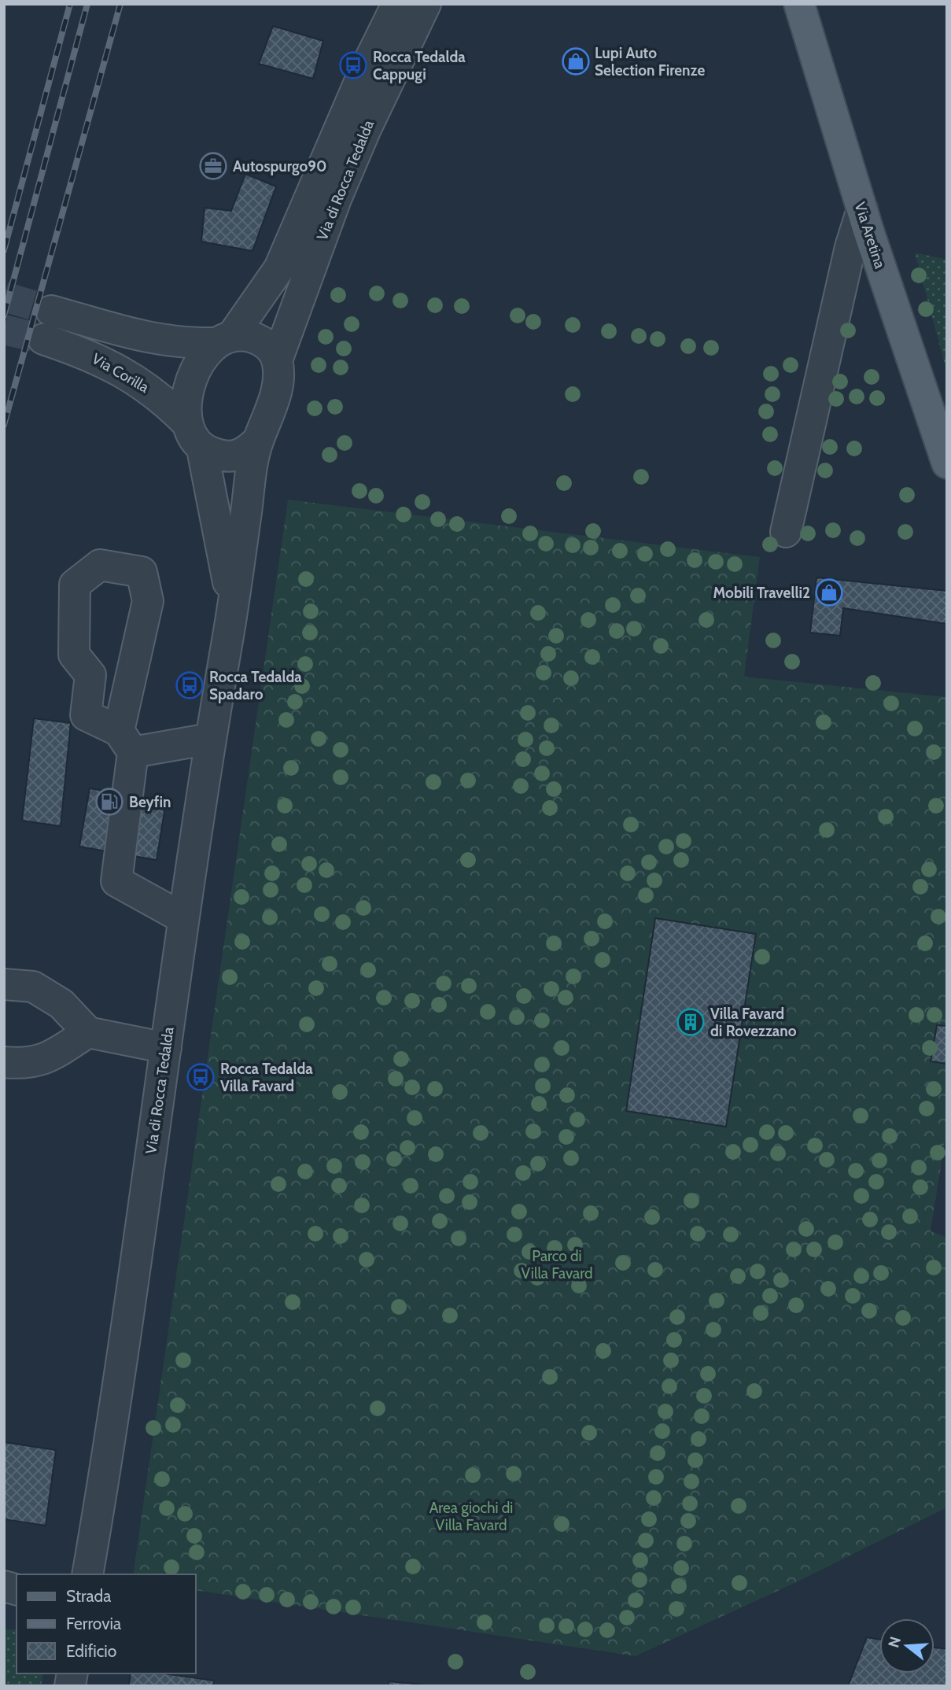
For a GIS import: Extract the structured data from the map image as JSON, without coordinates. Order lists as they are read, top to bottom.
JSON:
{
  "streets": {
    "main road": ["Via Aretina"],
    "street": ["Via di Rocca Tedalda", "Via Corilla"]
  },
  "crossings": [
    ["Via di Rocca Tedalda", "Via Corilla"]
  ],
  "parks": ["Parco di Villa Favard", "Area giochi di Villa Favard"],
  "places": {
    "shop": ["Lupi Auto Selection Firenze", "Mobili Travelli2"],
    "bus stop": ["Rocca Tedalda Cappugi", "Rocca Tedalda Spadaro", "Rocca Tedalda Villa Favard"],
    "office": ["Autospurgo90"],
    "fuel station": ["Beyfin"],
    "building": ["Villa Favard di Rovezzano"]
  },
  "legend": ["Strada", "Ferrovia", "Edificio"],
  "north": "left"
}
